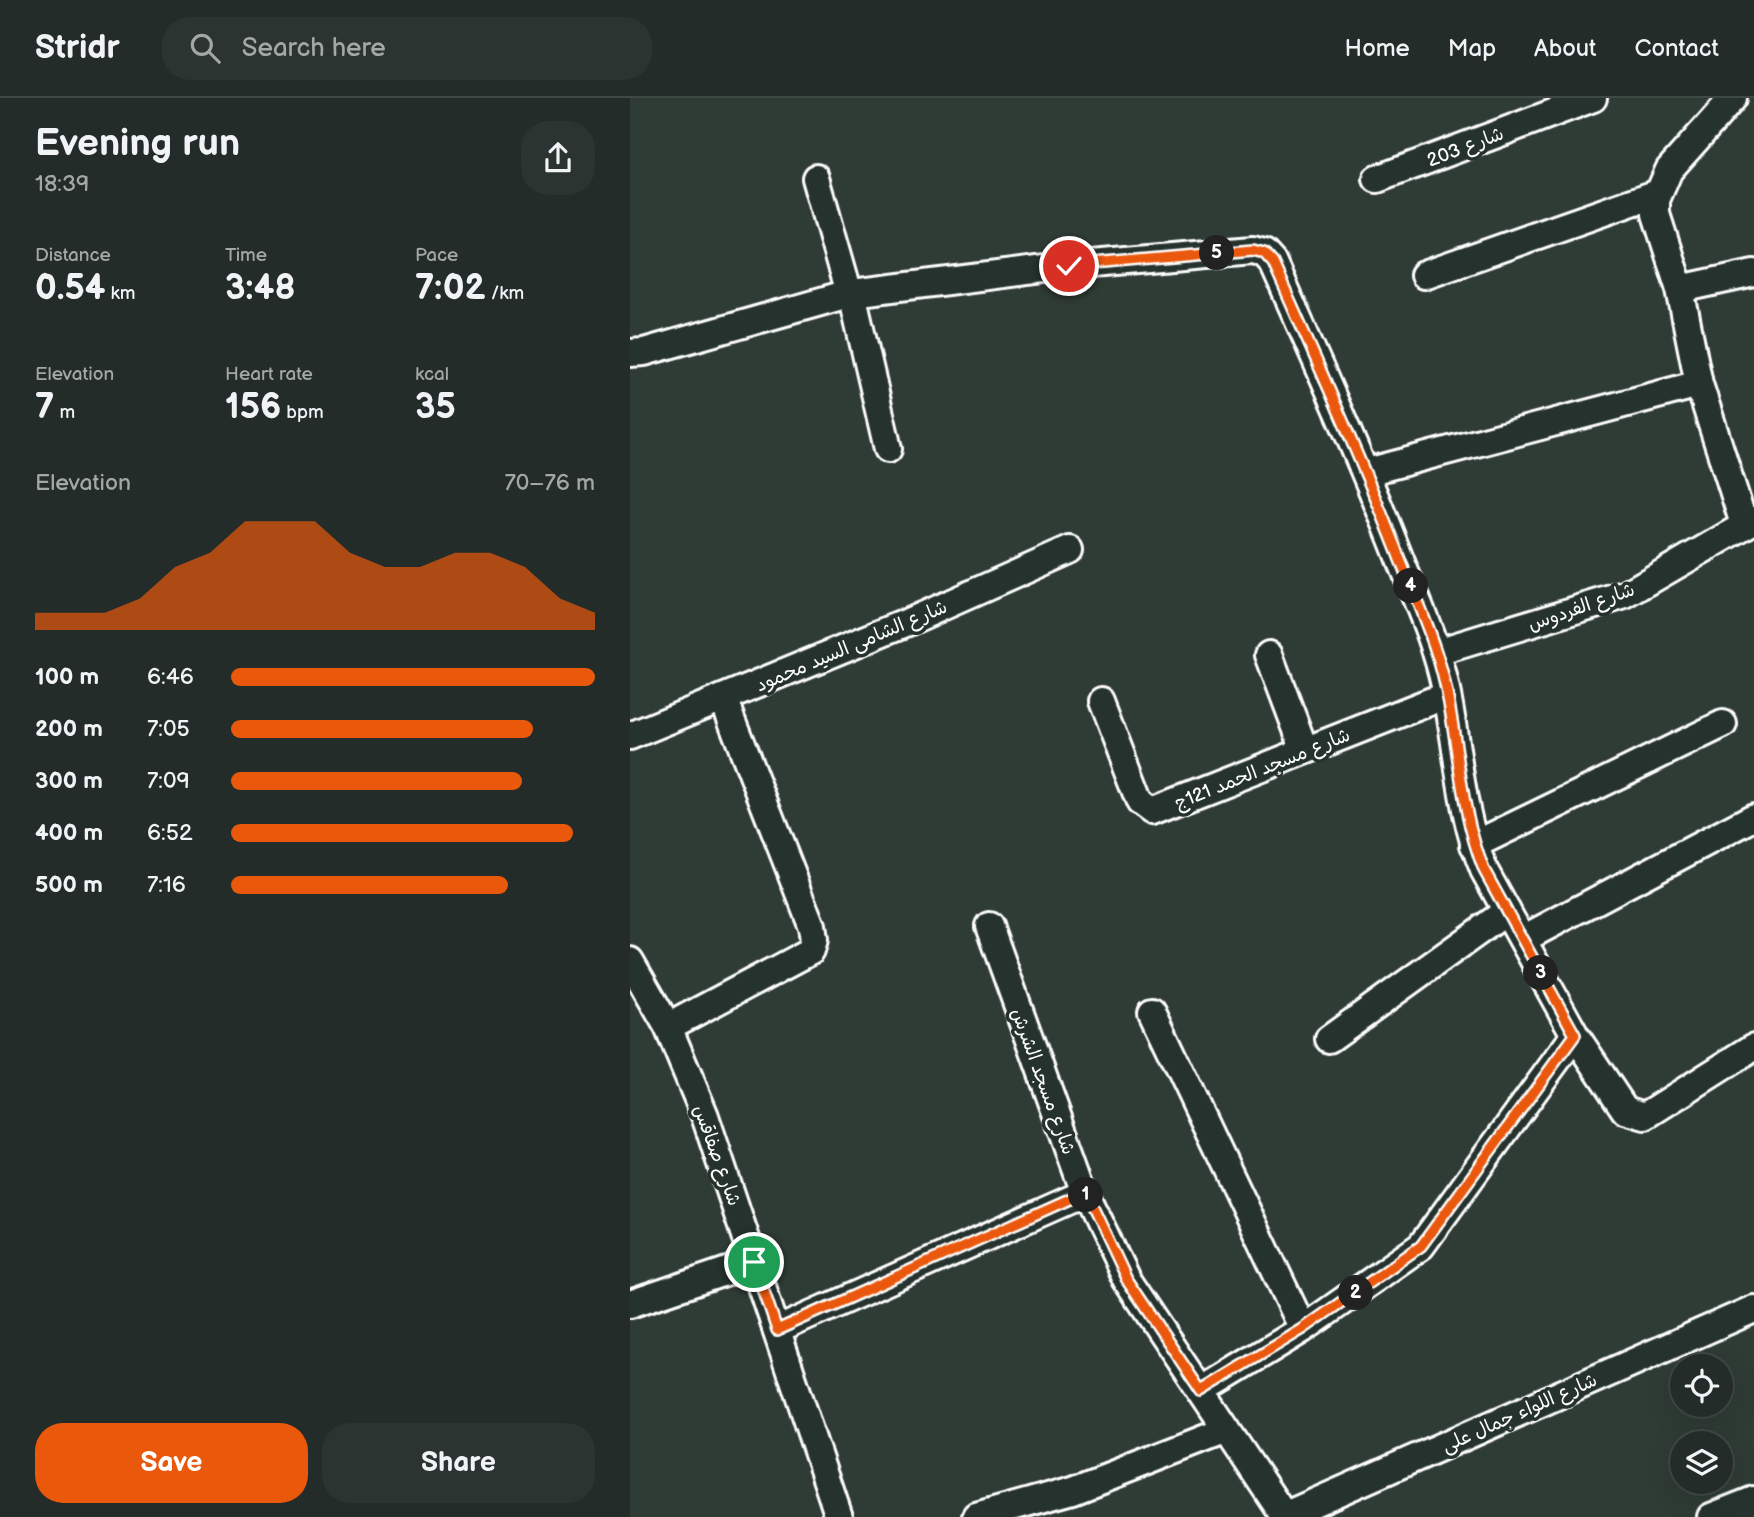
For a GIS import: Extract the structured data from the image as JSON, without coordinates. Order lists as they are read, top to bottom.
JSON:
{
  "streets": {
    "street": [
      "شارع 203",
      "شارع الفردوس",
      "شارع الشامى السيد محمود",
      "شارع مسجد الحمد 121ج",
      "شارع مسجد الشرش",
      "شارع صفاقس",
      "شارع اللواء جمال على"
    ]
  },
  "crossings": [
    ["شارع مسجد الشرش", "شارع اللواء جمال على"]
  ],
  "page": {
    "header": "Stridr",
    "search": "Search here",
    "nav": [
      "Home",
      "Map",
      "About",
      "Contact"
    ],
    "heading": ["Evening run", "18:39"],
    "stats": [
      ["Distance", "0.54 km"],
      ["Time", "3:48"],
      ["Pace", "7:02 /km"],
      ["Elevation", "7 m"],
      ["Heart rate", "156 bpm"],
      ["kcal", "35"]
    ],
    "pins": [
      "5",
      "4",
      "3",
      "1",
      "2"
    ],
    "chart": ["Elevation", "70–76 m"],
    "list": [
      {
        "name": "100 m",
        "note": "6:46"
      },
      {
        "name": "200 m",
        "note": "7:05"
      },
      {
        "name": "300 m",
        "note": "7:09"
      },
      {
        "name": "400 m",
        "note": "6:52"
      },
      {
        "name": "500 m",
        "note": "7:16"
      }
    ],
    "buttons": ["Save", "Share"]
  }
}
